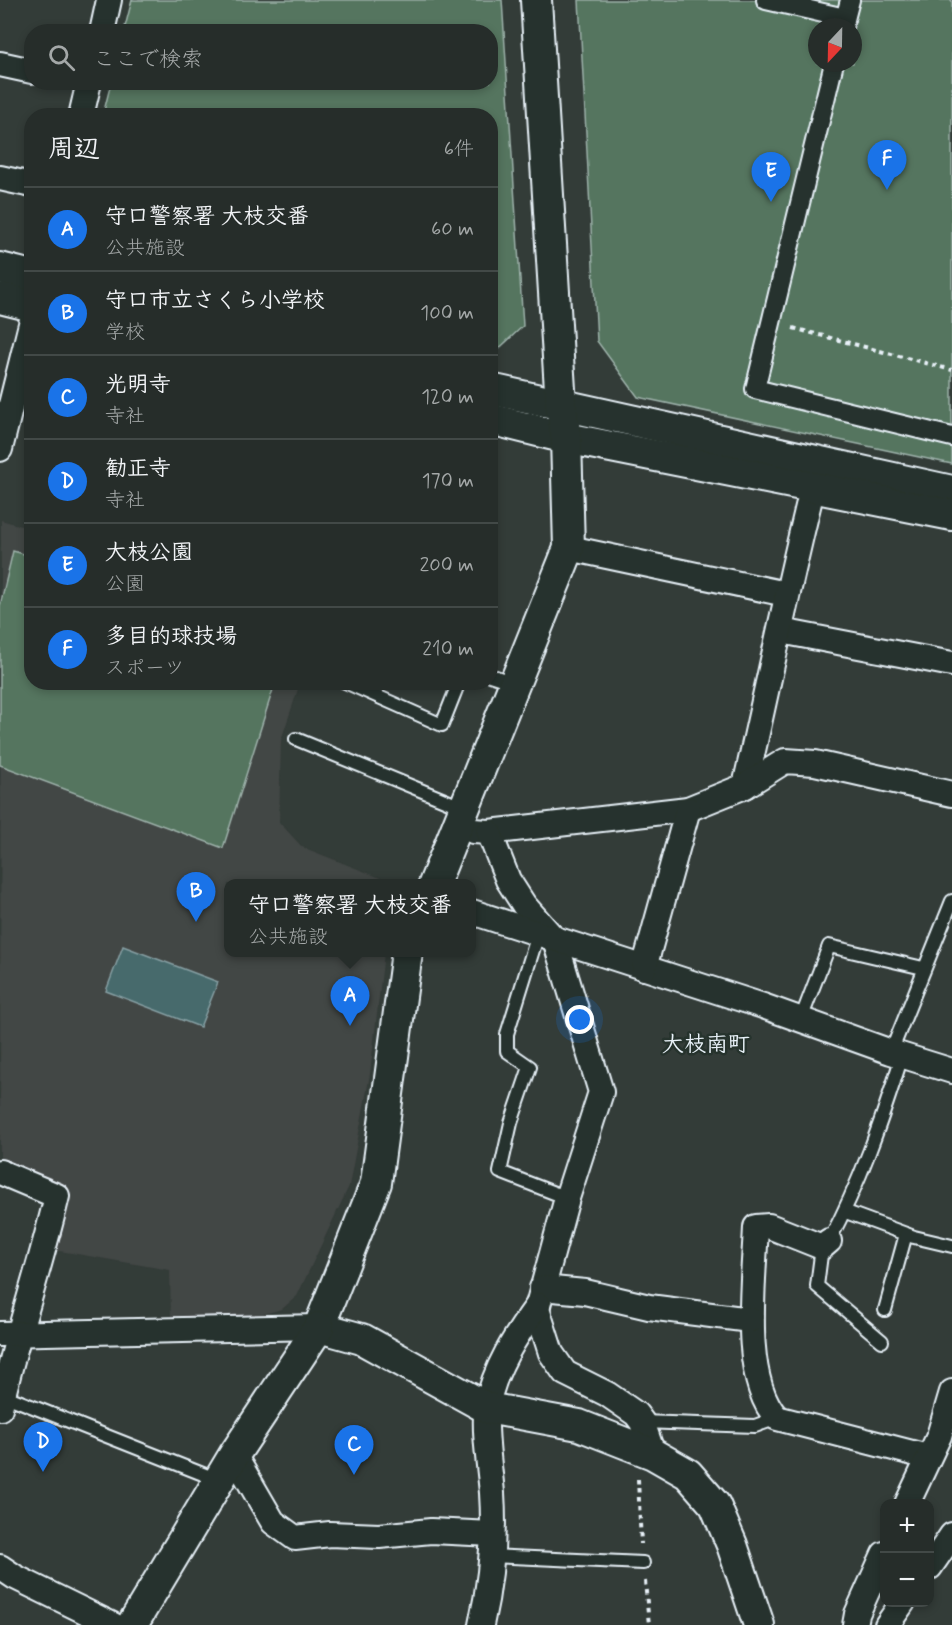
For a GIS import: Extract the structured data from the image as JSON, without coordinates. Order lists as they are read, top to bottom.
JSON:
{
  "districts": ["大枝南町"],
  "north": "bottom",
  "page": {
    "search": "ここで検索",
    "heading": ["周辺", "6件"],
    "pins": [
      "F",
      "E",
      "B",
      "A",
      "D",
      "C"
    ],
    "list": [
      {
        "mark": "A",
        "name": "守口警察署 大枝交番",
        "note": "公共施設",
        "value": "60 m"
      },
      {
        "mark": "B",
        "name": "守口市立さくら小学校",
        "note": "学校",
        "value": "100 m"
      },
      {
        "mark": "C",
        "name": "光明寺",
        "note": "寺社",
        "value": "120 m"
      },
      {
        "mark": "D",
        "name": "勧正寺",
        "note": "寺社",
        "value": "170 m"
      },
      {
        "mark": "E",
        "name": "大枝公園",
        "note": "公園",
        "value": "200 m"
      },
      {
        "mark": "F",
        "name": "多目的球技場",
        "note": "スポーツ",
        "value": "210 m"
      }
    ],
    "popup": ["守口警察署 大枝交番", "公共施設"],
    "map_buttons": ["+", "−"]
  }
}
